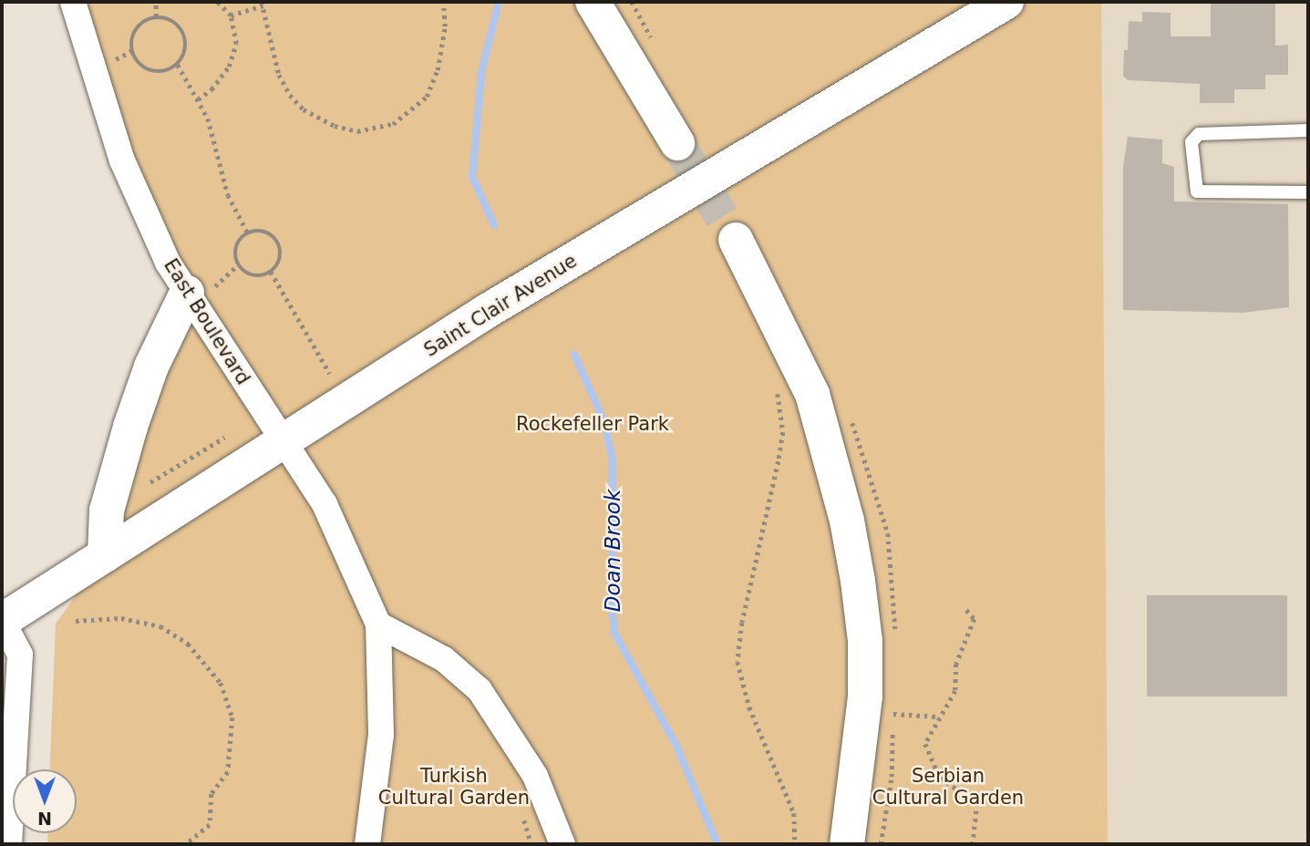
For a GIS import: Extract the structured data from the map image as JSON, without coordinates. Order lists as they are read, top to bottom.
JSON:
{
  "streets": {
    "main road": ["Saint Clair Avenue"],
    "street": ["East Boulevard"]
  },
  "crossings": [
    ["Saint Clair Avenue", "East Boulevard"]
  ],
  "water": ["Doan Brook"],
  "parks": ["Rockefeller Park", "Turkish Cultural Garden", "Serbian Cultural Garden"],
  "north": "bottom"
}
